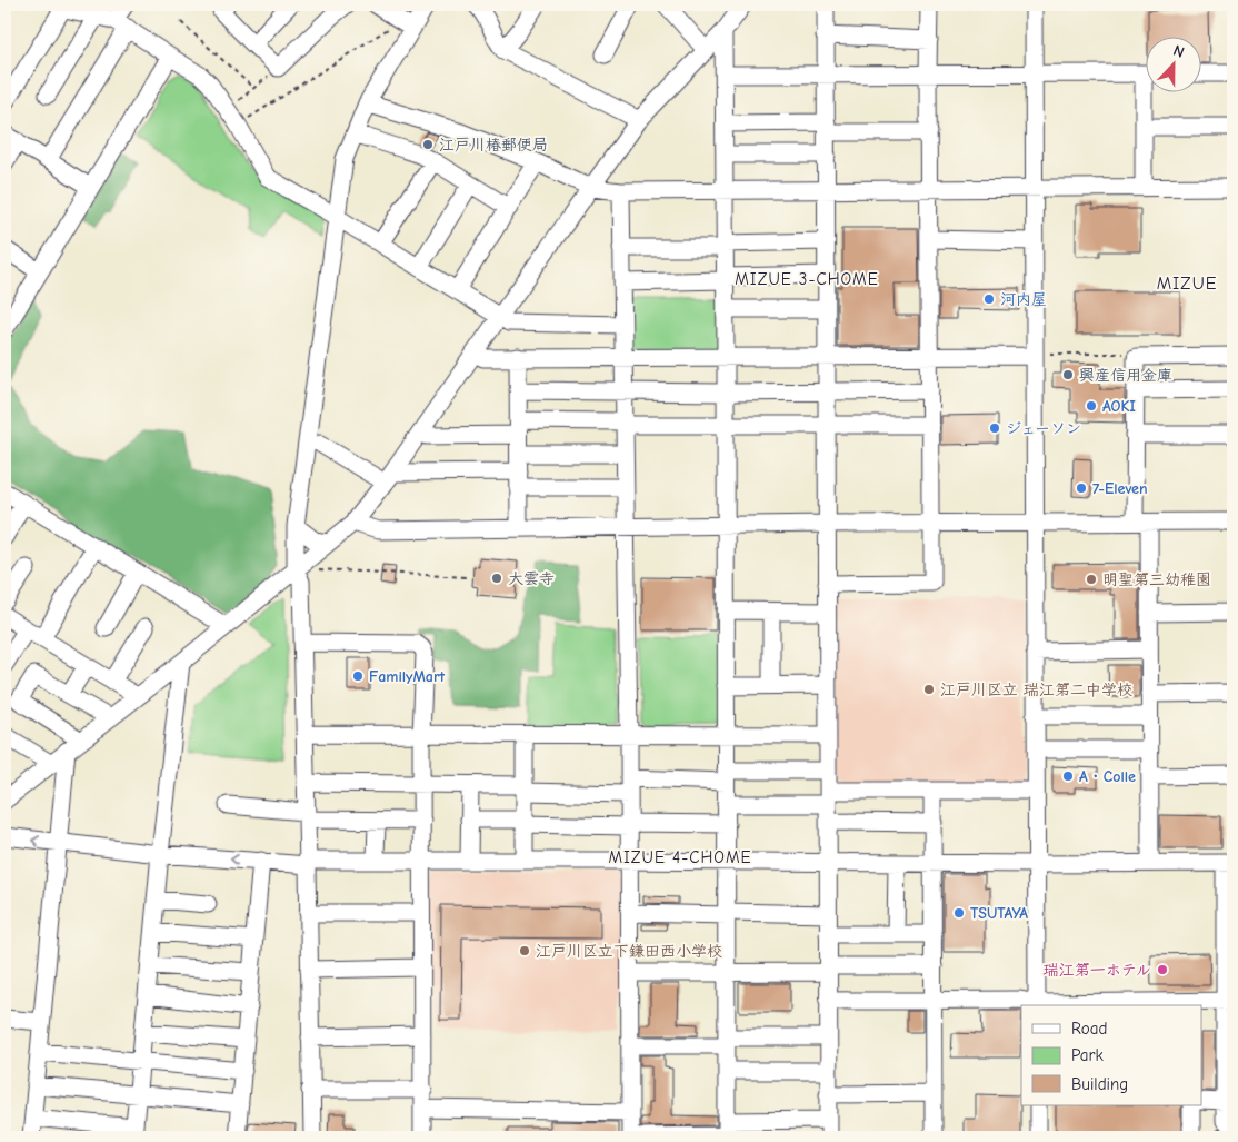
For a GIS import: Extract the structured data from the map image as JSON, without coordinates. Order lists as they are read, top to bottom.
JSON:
{
  "districts": ["MIZUE 3-CHOME", "MIZUE", "MIZUE 4-CHOME"],
  "places": [
    "江戸川椿郵便局",
    "河内屋",
    "興産信用金庫",
    "AOKI",
    "ジェーソン",
    "7-Eleven",
    "大雲寺",
    "明聖第三幼稚園",
    "FamilyMart",
    "江戸川区立 瑞江第二中学校",
    "A・Colle",
    "TSUTAYA",
    "江戸川区立下鎌田西小学校",
    "瑞江第一ホテル"
  ],
  "legend": ["Road", "Park", "Building"],
  "north": "top"
}
